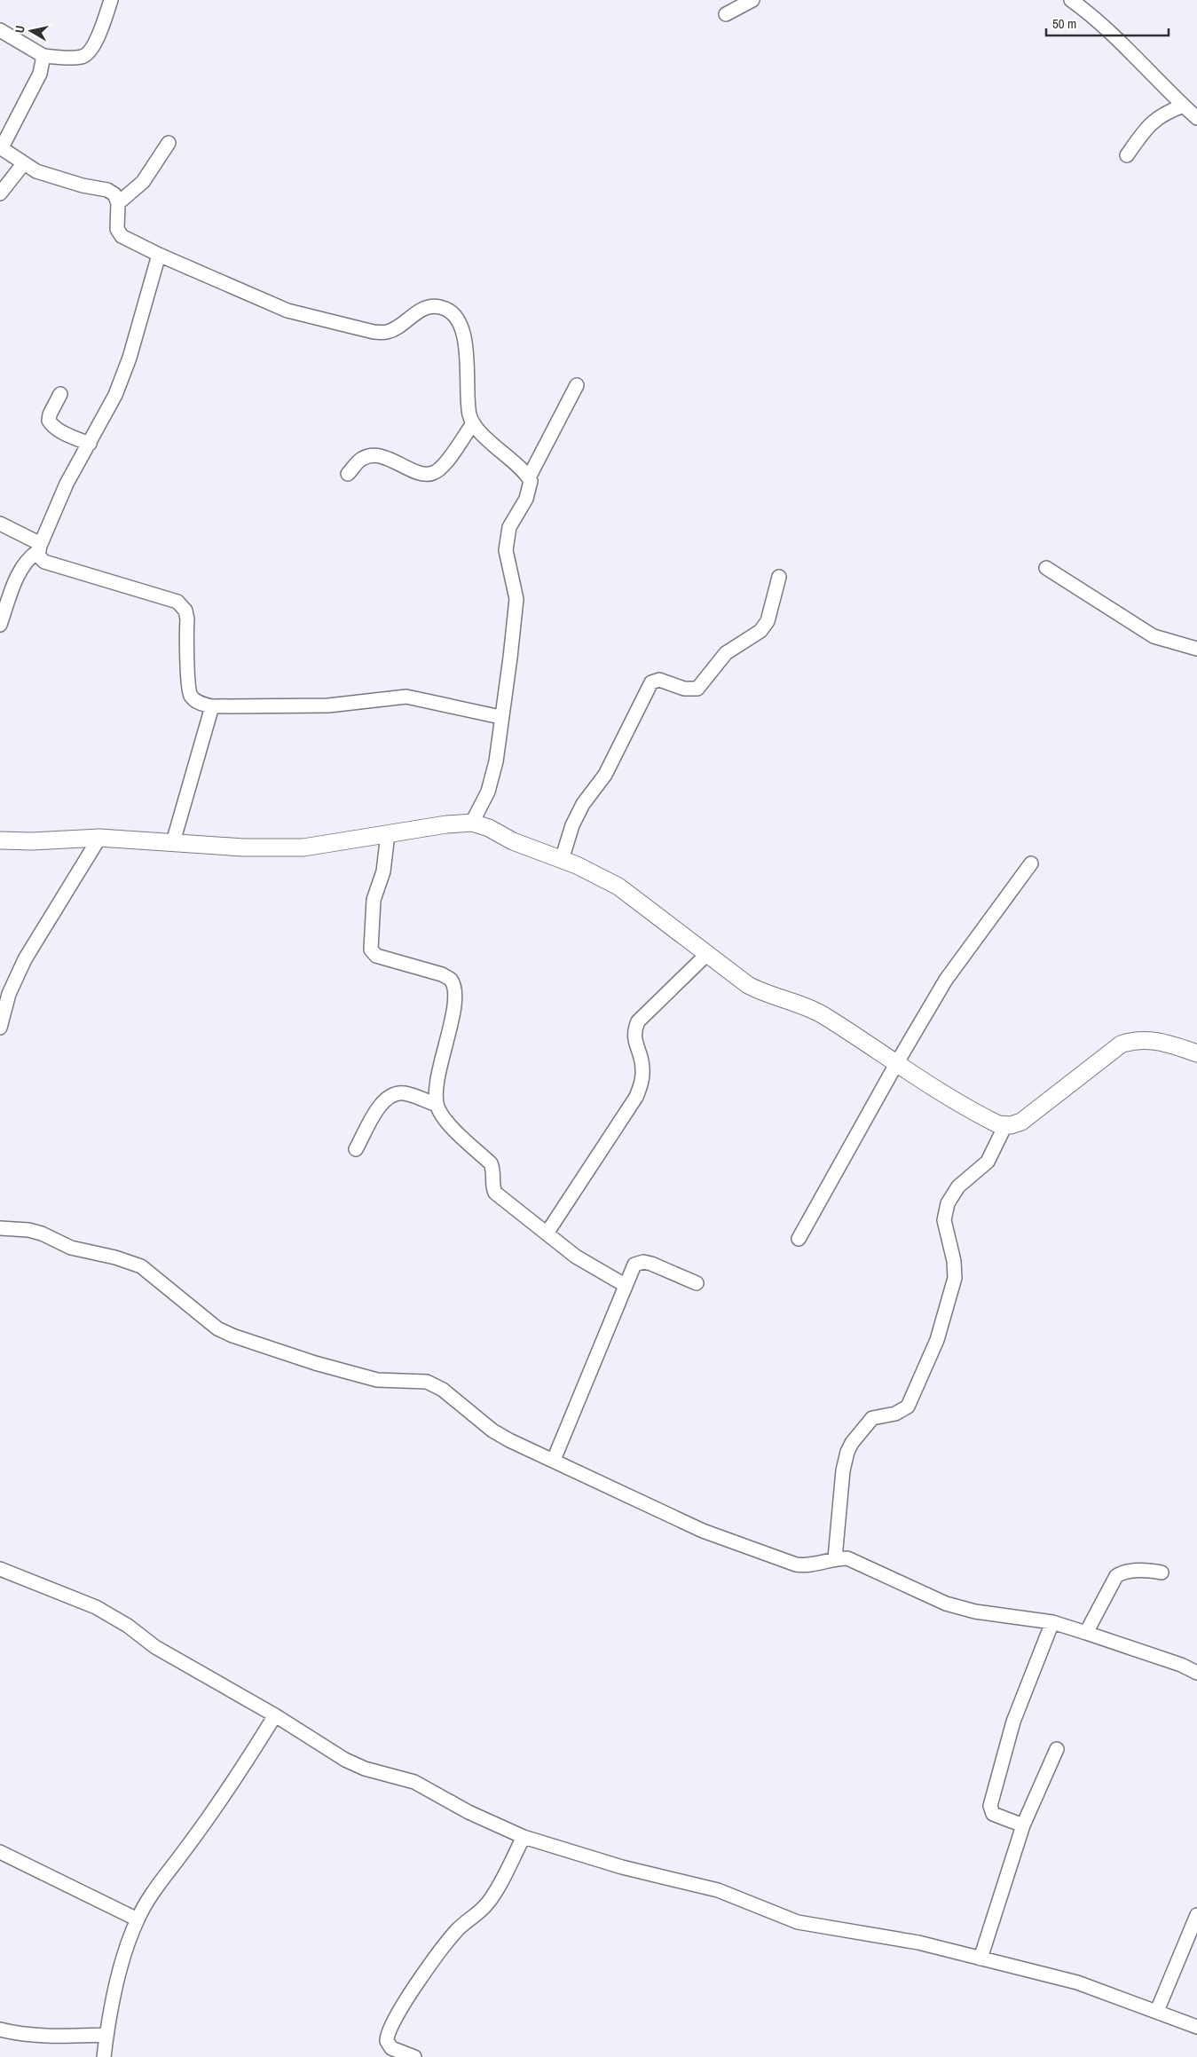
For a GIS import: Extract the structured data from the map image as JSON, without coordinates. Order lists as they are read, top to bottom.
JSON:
{
  "scale_bar": "50 m",
  "north": "left"
}
